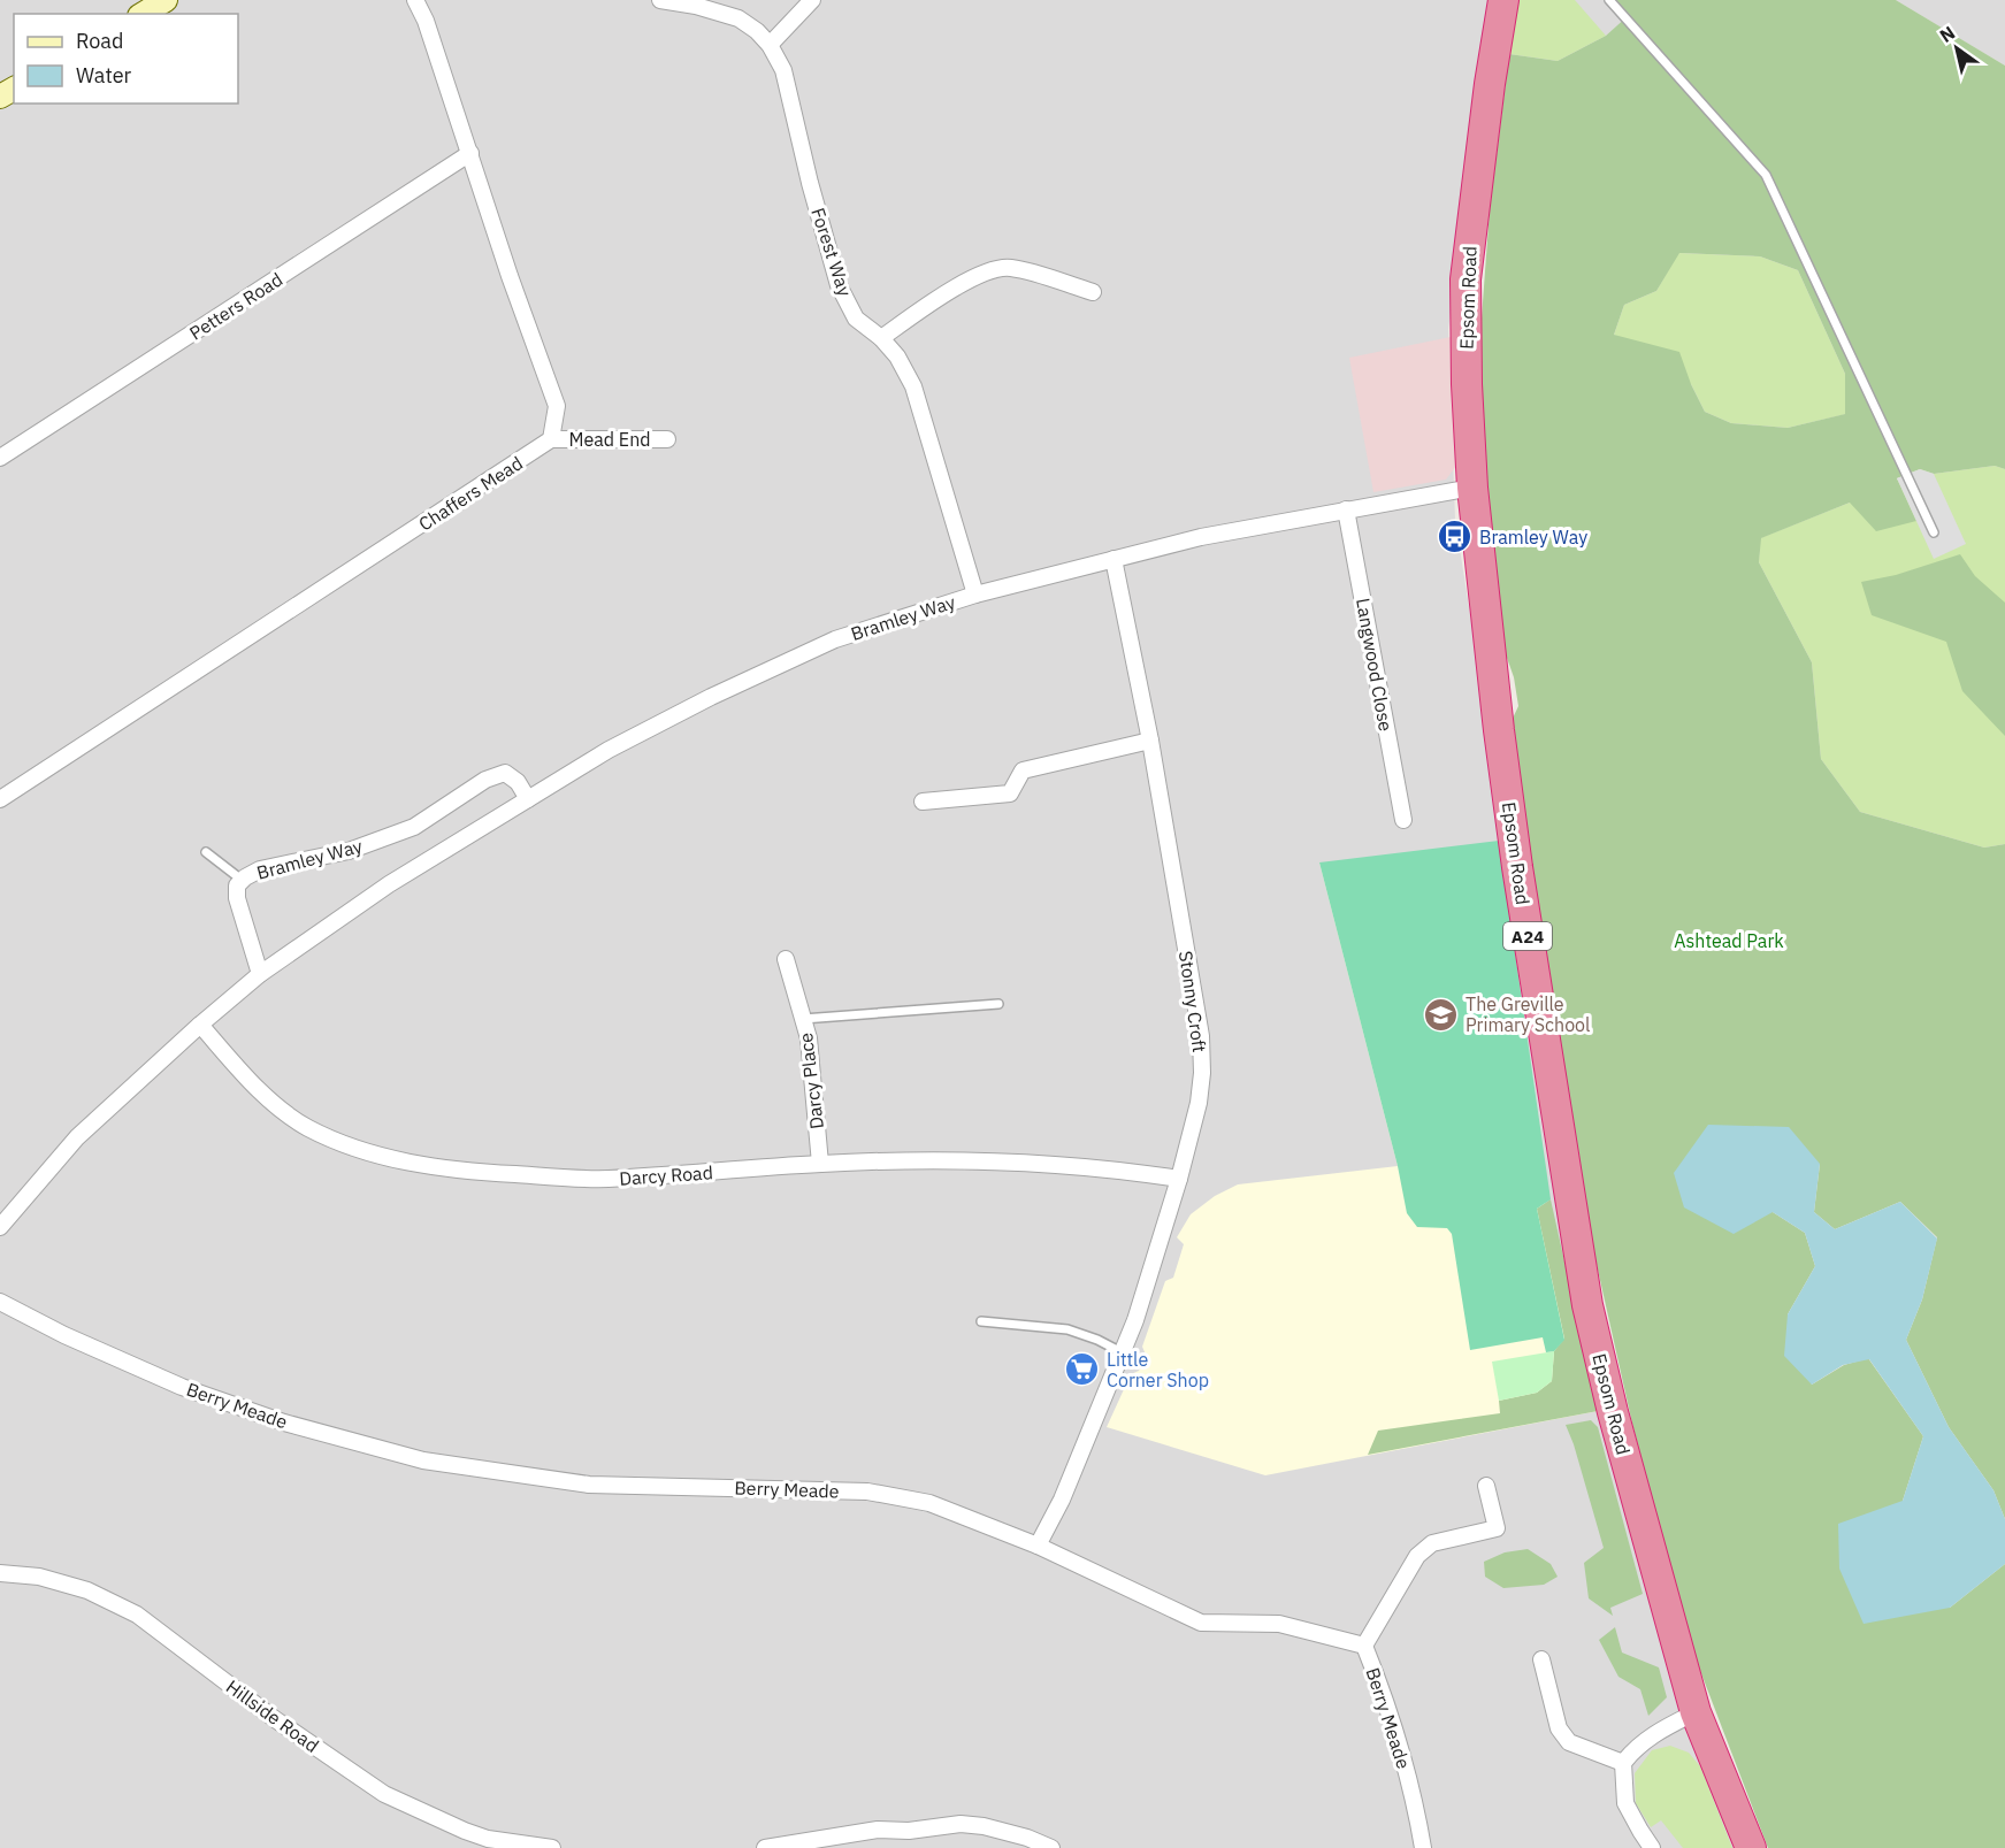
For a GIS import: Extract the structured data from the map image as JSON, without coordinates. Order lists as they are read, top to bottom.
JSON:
{
  "streets": {
    "highway": ["Epsom Road", "A24"],
    "street": [
      "Forest Way",
      "Petters Road",
      "Mead End",
      "Chaffers Mead",
      "Bramley Way",
      "Langwood Close",
      "Stonny Croft",
      "Darcy Place",
      "Darcy Road",
      "Berry Meade",
      "Hillside Road"
    ]
  },
  "crossings": [
    ["Forest Way", "Bramley Way"],
    ["Epsom Road", "Bramley Way"],
    ["Mead End", "Chaffers Mead"],
    ["Bramley Way", "Langwood Close"],
    ["Bramley Way", "Stonny Croft"],
    ["Bramley Way", "Darcy Road"],
    ["Stonny Croft", "Darcy Road"],
    ["Stonny Croft", "Berry Meade"],
    ["Darcy Place", "Darcy Road"]
  ],
  "parks": ["Ashtead Park"],
  "places": {
    "bus stop": ["Bramley Way"],
    "school or university": ["The Greville Primary School"],
    "supermarket": ["Little Corner Shop"]
  },
  "legend": ["Road", "Water"],
  "north": "top left"
}
